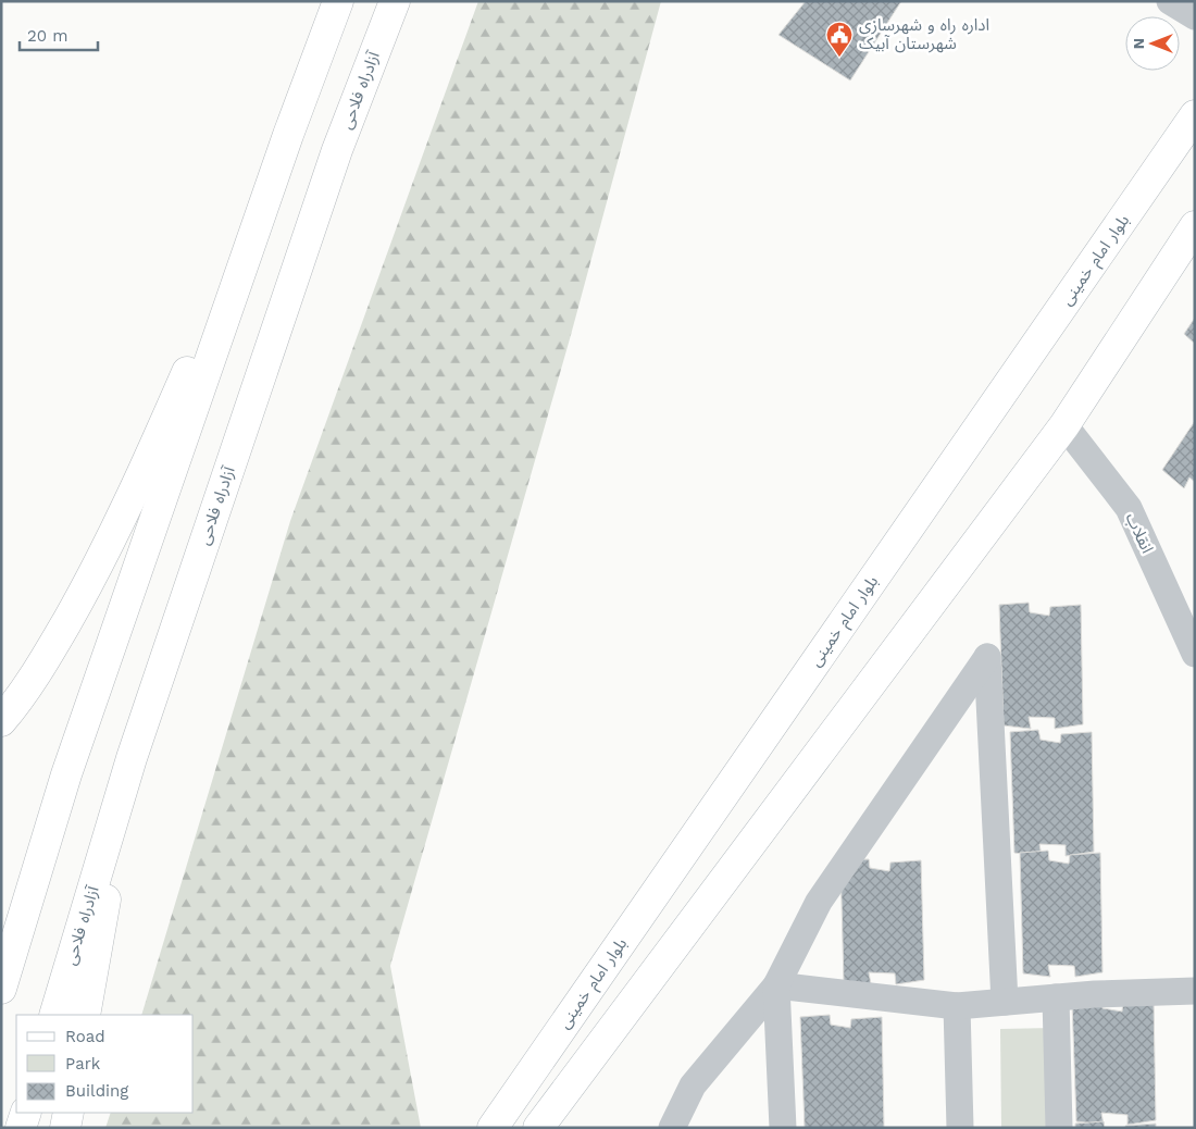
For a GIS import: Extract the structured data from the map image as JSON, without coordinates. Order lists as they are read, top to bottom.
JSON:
{
  "streets": {
    "main road": ["آزادراه فلاحی", "بلوار امام خمینی"],
    "street": ["انقلاب"]
  },
  "places": {
    "public building": ["اداره راه و شهرسازی شهرستان آبیک"]
  },
  "legend": ["Road", "Park", "Building"],
  "scale_bar": "20 m",
  "north": "left"
}
